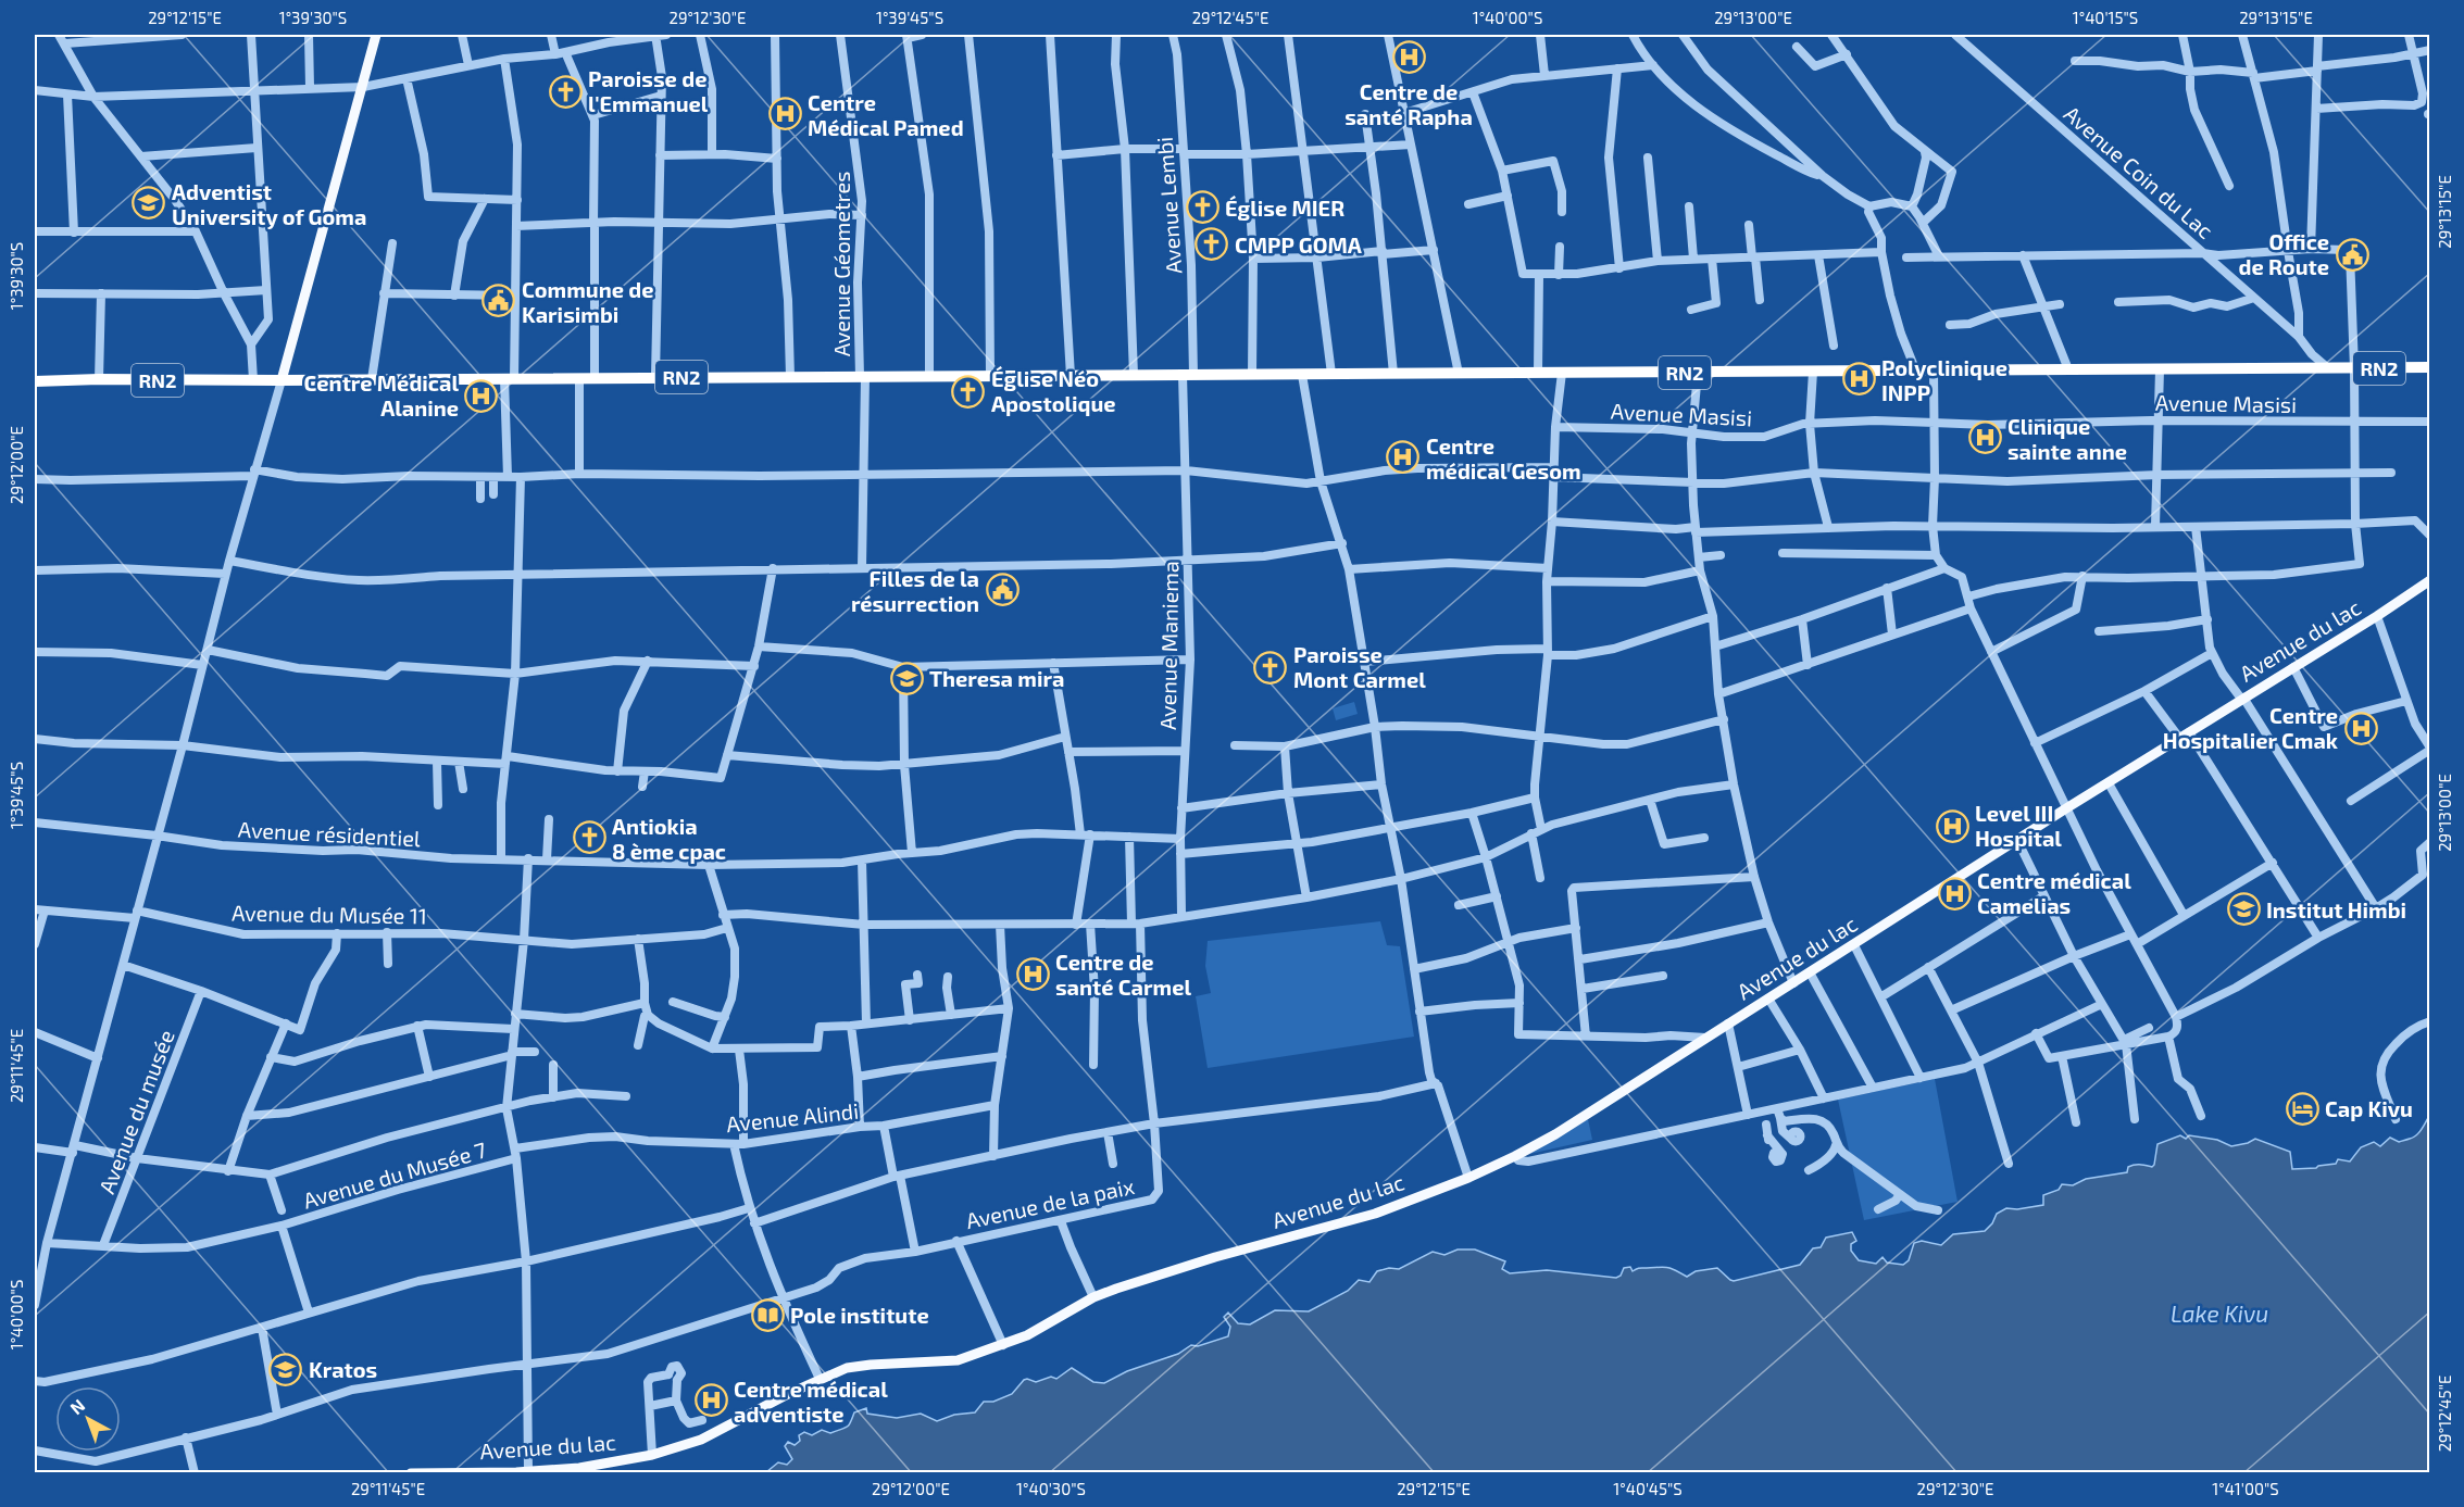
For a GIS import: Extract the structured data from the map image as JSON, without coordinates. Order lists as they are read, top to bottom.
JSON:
{
  "streets": {
    "highway": ["RN2"],
    "main road": ["Avenue du lac"],
    "street": [
      "Avenue Coin du Lac",
      "Avenue Lembi",
      "Avenue Géometres",
      "Avenue Masisi",
      "Avenue Maniema",
      "Avenue résidentiel",
      "Avenue du Musée 11",
      "Avenue du musée",
      "Avenue Alindi",
      "Avenue du Musée 7",
      "Avenue de la paix"
    ]
  },
  "crossings": [
    ["Avenue Coin du Lac", "RN2"],
    ["Avenue Lembi", "RN2"],
    ["Avenue Lembi", "Avenue Maniema"],
    ["Avenue Géometres", "RN2"],
    ["RN2", "Avenue Maniema"],
    ["Avenue du lac", "Avenue de la paix"],
    ["Avenue Maniema", "Avenue résidentiel"],
    ["Avenue du musée", "Avenue du Musée 7"],
    ["Avenue Alindi", "Avenue du Musée 7"]
  ],
  "water": ["Lake Kivu"],
  "places": {
    "hospital": [
      "Centre de santé Rapha",
      "Centre Médical Pamed",
      "Polyclinique INPP",
      "Centre Médical Alanine",
      "Clinique sainte anne",
      "Centre médical Gesom",
      "Centre Hospitalier Cmak",
      "Level III Hospital",
      "Centre médical Camelias",
      "Centre de santé Carmel",
      "Centre médical adventiste"
    ],
    "church": [
      "Paroisse de l'Emmanuel",
      "Église MIER",
      "CMPP GOMA",
      "Église Néo Apostolique",
      "Paroisse Mont Carmel",
      "Antiokia 8 ème cpac"
    ],
    "school or university": [
      "Adventist University of Goma",
      "Theresa mira",
      "Institut Himbi",
      "Kratos"
    ],
    "public building": ["Office de Route", "Commune de Karisimbi", "Filles de la résurrection"],
    "hotel": ["Cap Kivu"],
    "library": ["Pole institute"]
  },
  "north": "top left",
  "coordinates": [
    "29°12'15\"E",
    "1°39'30\"S",
    "29°12'30\"E",
    "1°39'45\"S",
    "29°12'45\"E",
    "1°40'00\"S",
    "29°13'00\"E",
    "1°40'15\"S",
    "29°13'15\"E",
    "29°12'00\"E",
    "29°11'45\"E",
    "1°40'30\"S",
    "1°40'45\"S",
    "1°41'00\"S"
  ]
}
